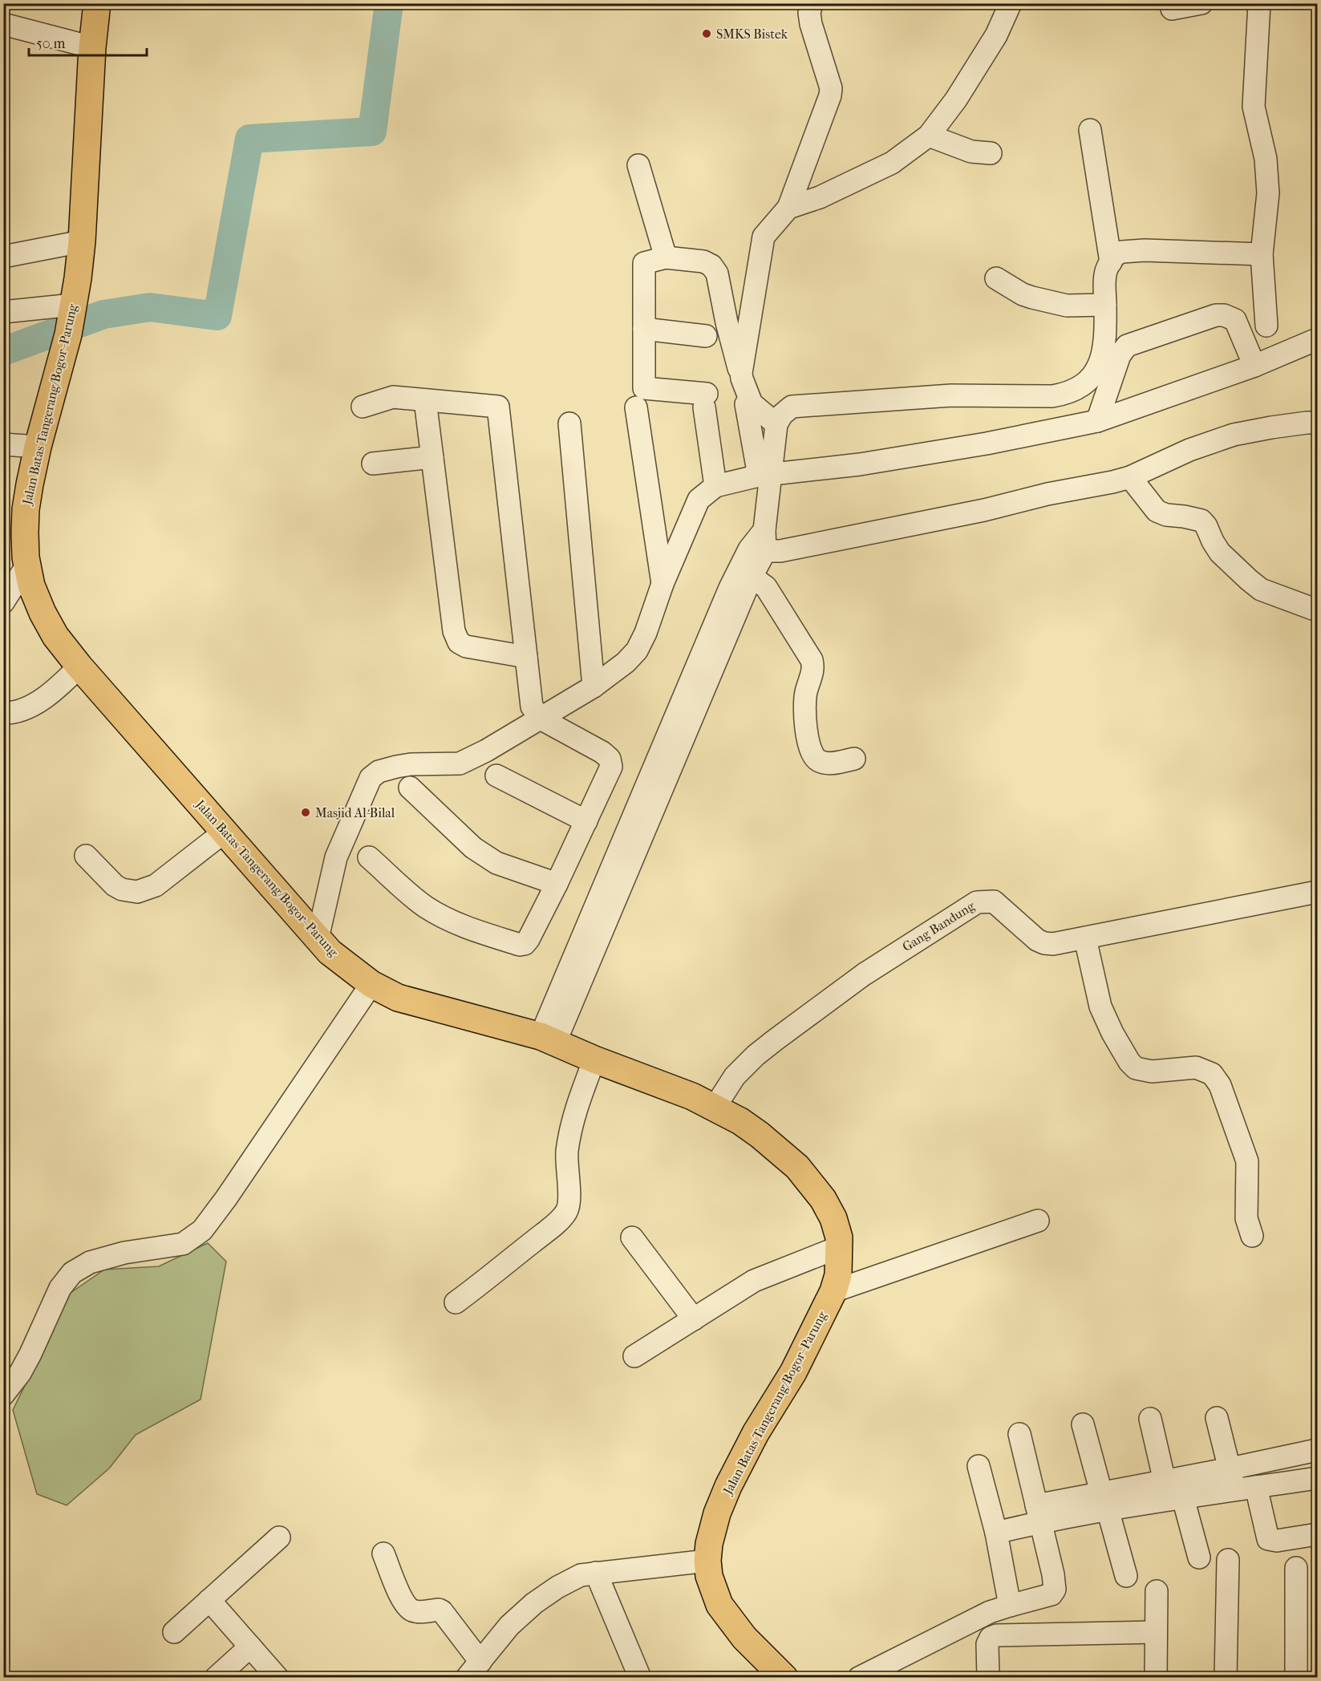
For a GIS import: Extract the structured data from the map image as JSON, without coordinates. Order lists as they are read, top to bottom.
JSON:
{
  "streets": {
    "main road": ["Jalan Batas Tangerang/Bogor–Parung"],
    "street": ["Gang Bandung"]
  },
  "crossings": [
    ["Jalan Batas Tangerang/Bogor–Parung", "Gang Bandung"]
  ],
  "places": ["SMKS Bistek", "Masjid Al-Bilal"],
  "scale_bar": "50 m"
}
